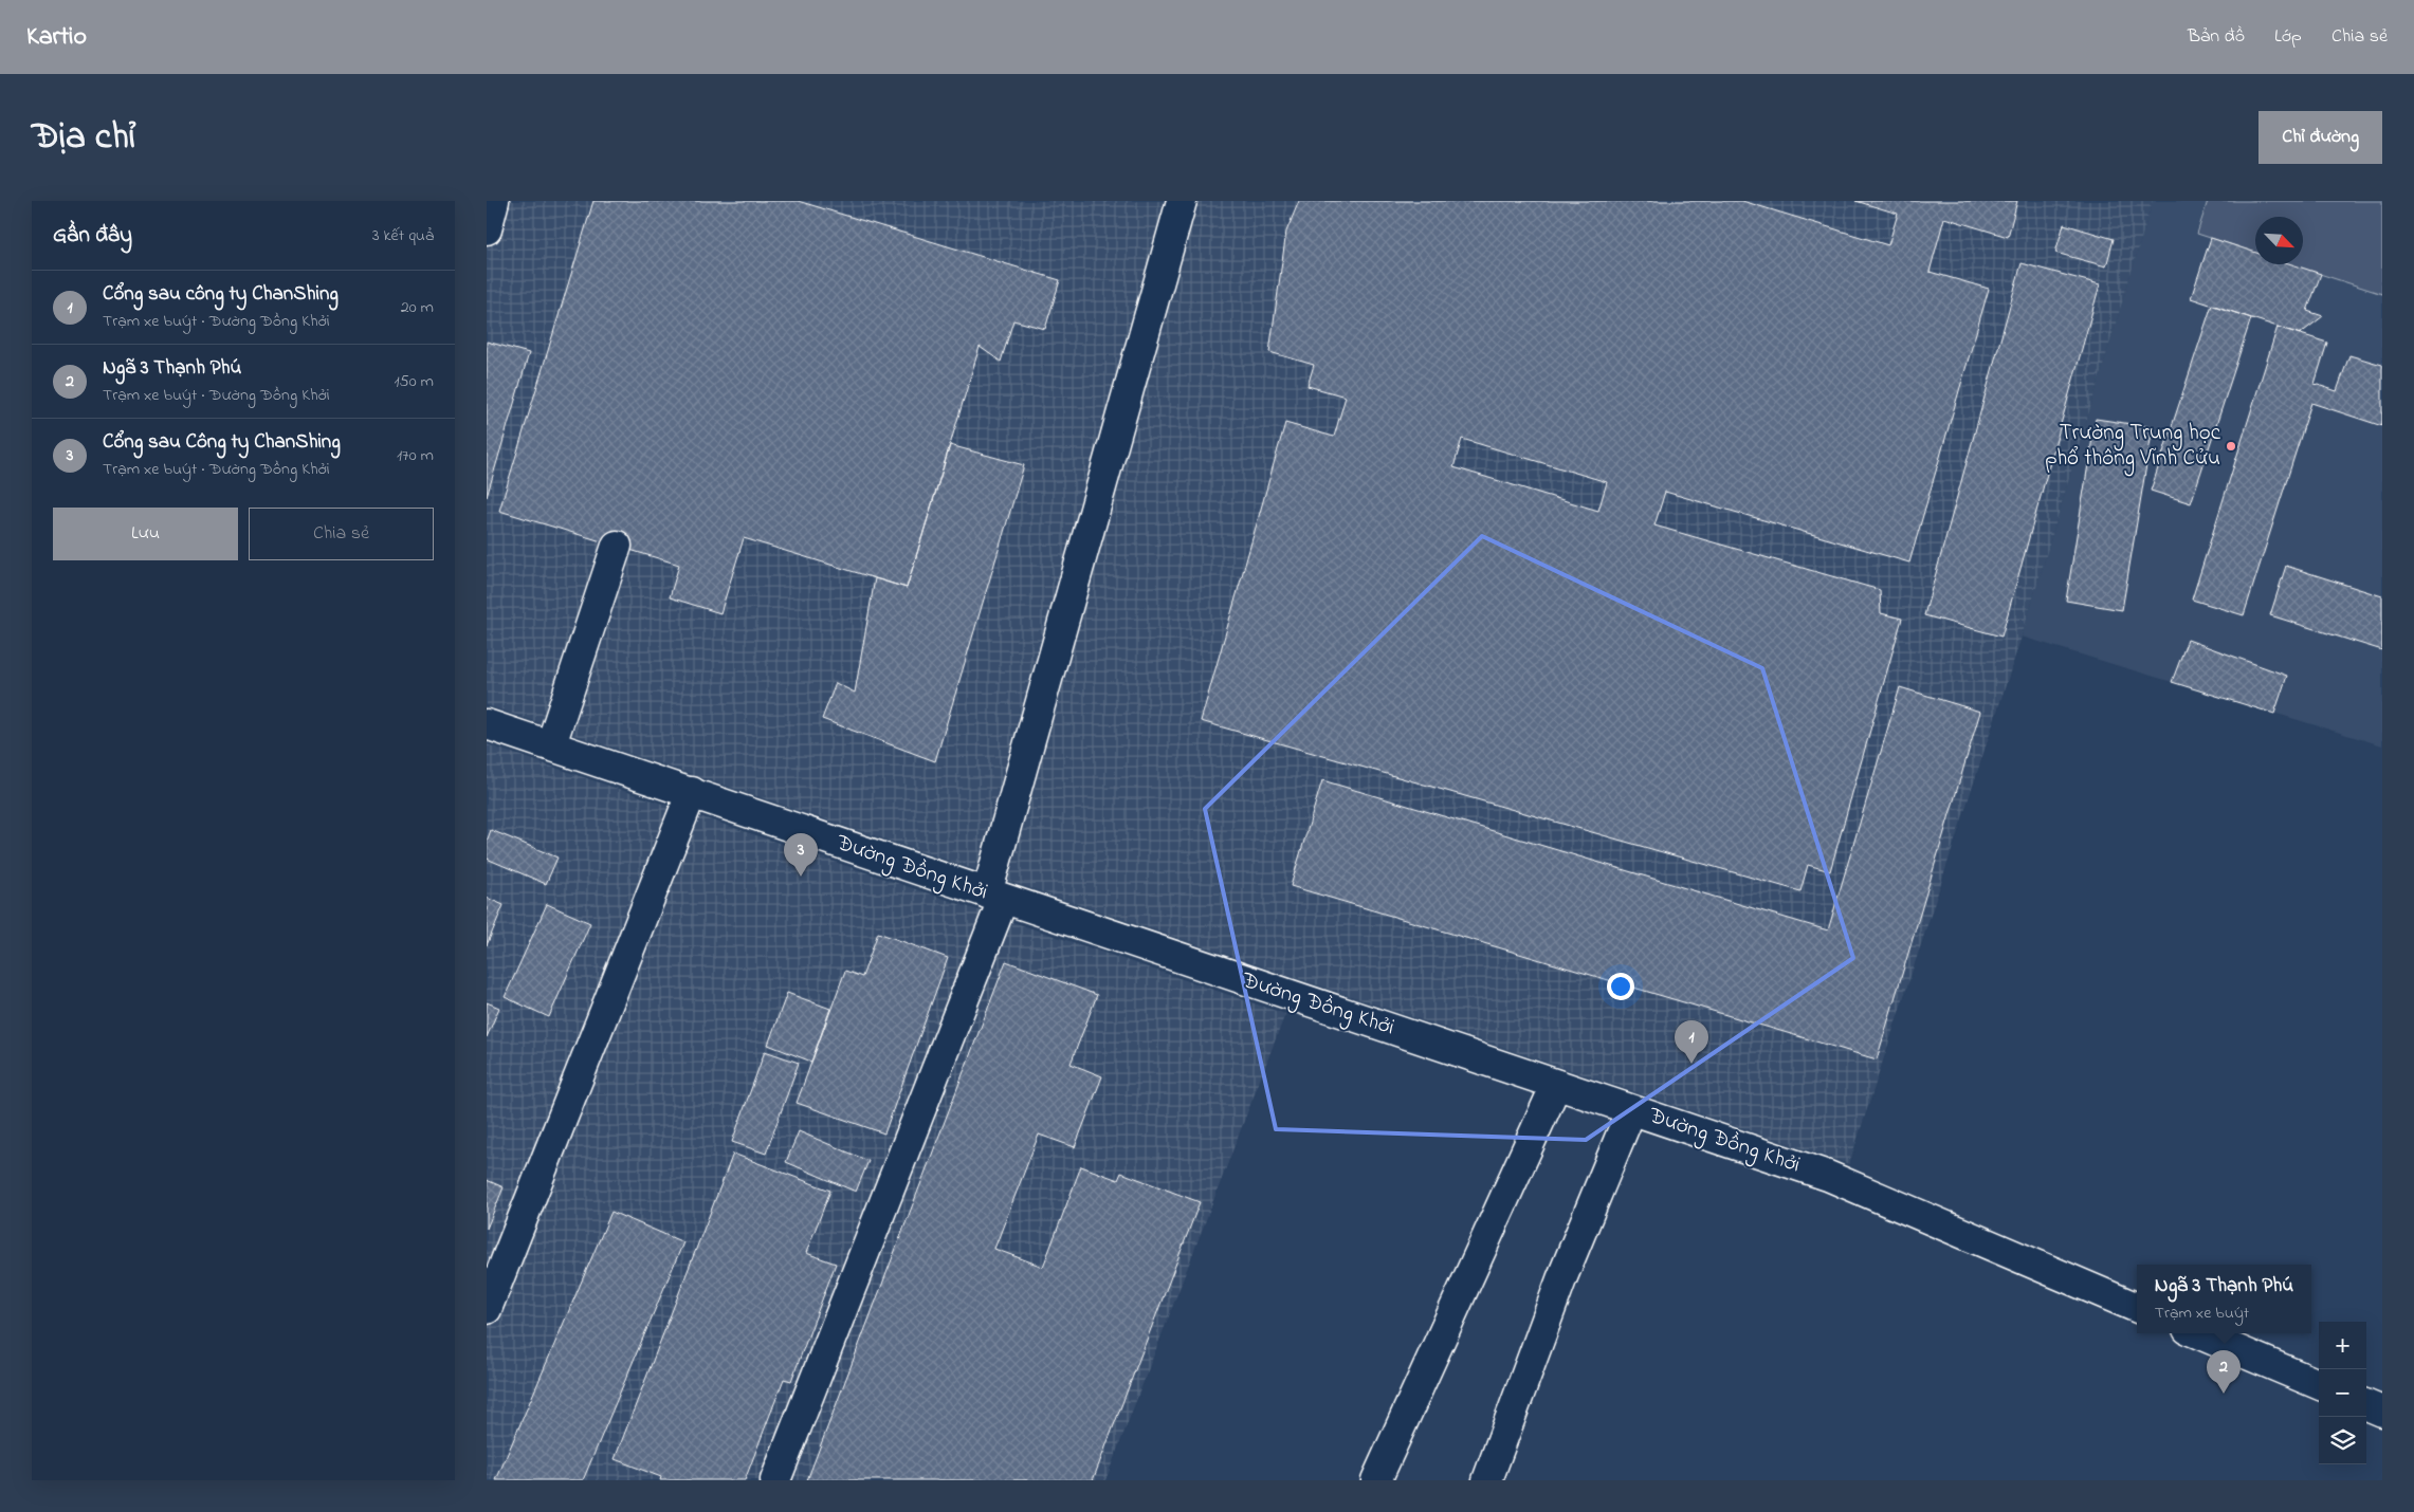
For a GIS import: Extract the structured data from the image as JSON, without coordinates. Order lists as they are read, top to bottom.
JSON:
{
  "streets": {
    "main road": ["Đường Đồng Khởi"]
  },
  "places": ["Trường Trung học phổ thông Vĩnh Cửu"],
  "north": "bottom right",
  "page": {
    "header": "Kartio",
    "nav": ["Bản đồ", "Lớp", "Chia sẻ"],
    "title": "Địa chỉ",
    "buttons": [
      "Chỉ đường",
      ["Lưu", "Chia sẻ"]
    ],
    "heading": ["Gần đây", "3 kết quả"],
    "list": [
      {
        "mark": "1",
        "name": "Cổng sau công ty ChanShing",
        "note": "Trạm xe buýt · Đường Đồng Khởi",
        "value": "20 m"
      },
      {
        "mark": "2",
        "name": "Ngã 3 Thạnh Phú",
        "note": "Trạm xe buýt · Đường Đồng Khởi",
        "value": "150 m"
      },
      {
        "mark": "3",
        "name": "Cổng sau Công ty ChanShing",
        "note": "Trạm xe buýt · Đường Đồng Khởi",
        "value": "170 m"
      }
    ],
    "pins": ["3", "1", "2"],
    "popup": ["Ngã 3 Thạnh Phú", "Trạm xe buýt"],
    "map_buttons": ["+", "−"]
  }
}
